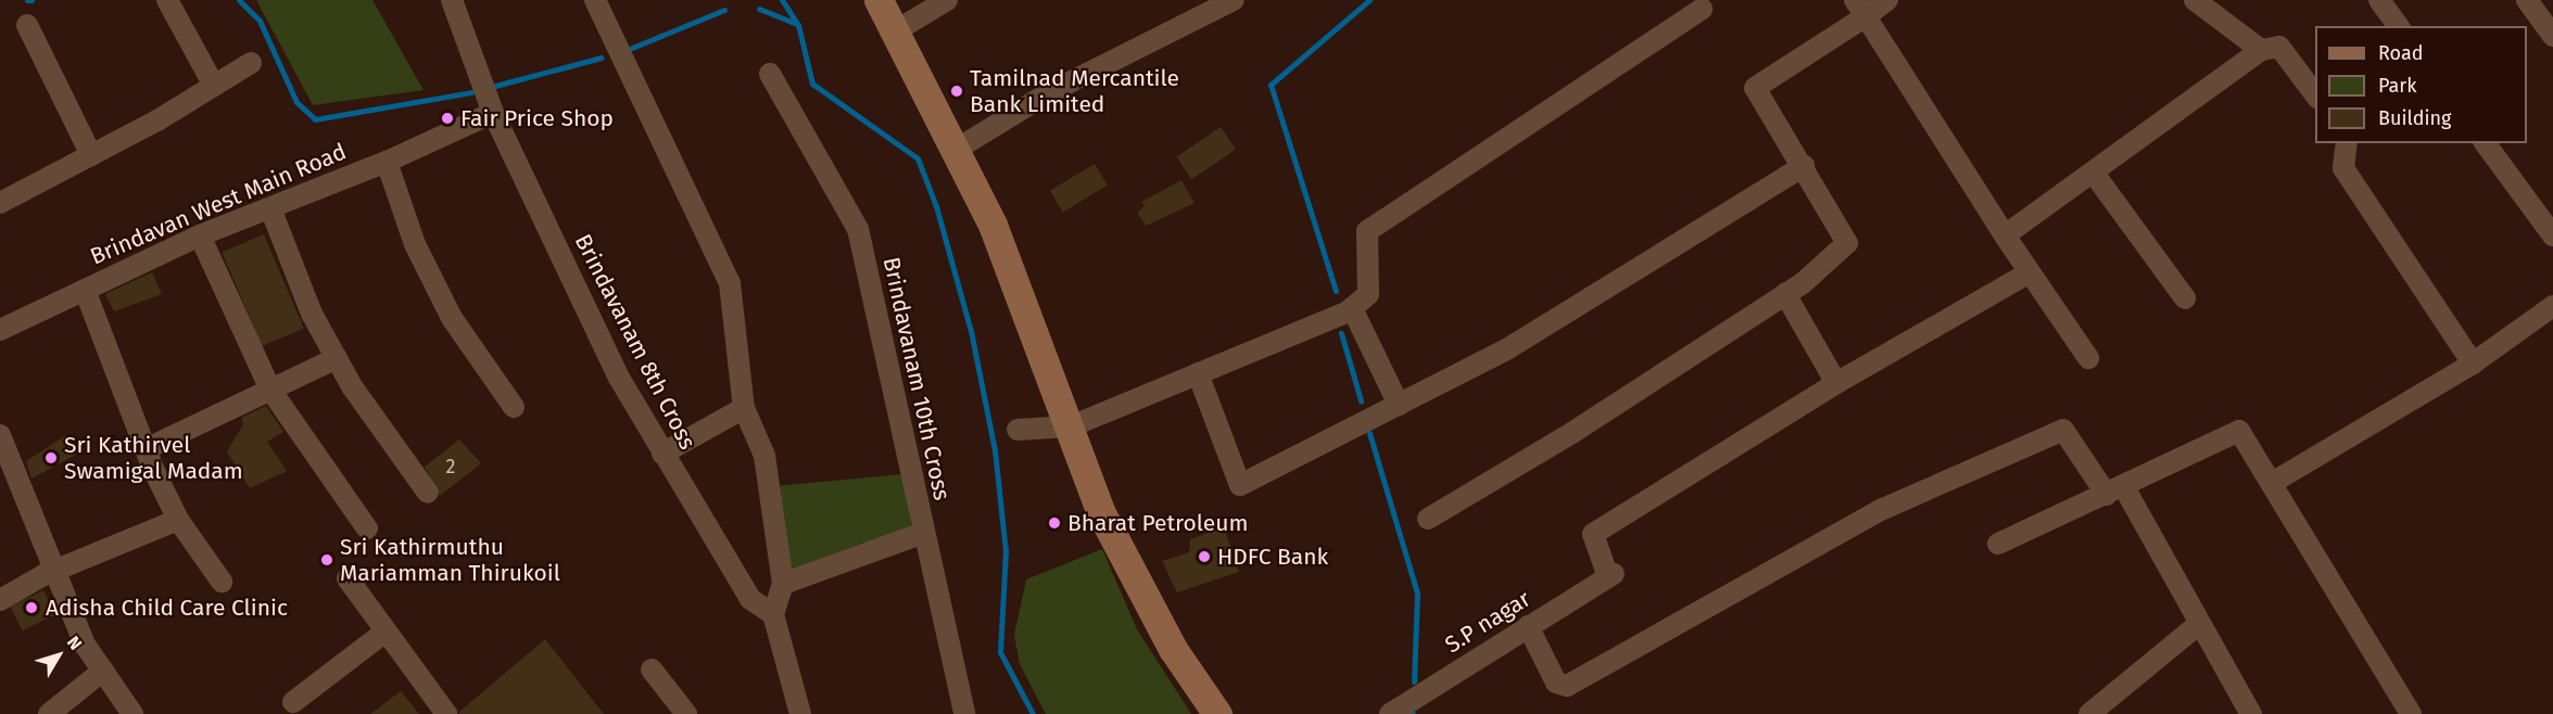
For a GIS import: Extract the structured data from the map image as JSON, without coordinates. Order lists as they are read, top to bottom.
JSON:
{
  "streets": {
    "street": [
      "Brindavan West Main Road",
      "Brindavanam 8th Cross",
      "Brindavanam 10th Cross",
      "S.P nagar"
    ]
  },
  "crossings": [
    ["Brindavan West Main Road", "Brindavanam 8th Cross"]
  ],
  "places": [
    "Tamilnad Mercantile Bank Limited",
    "Fair Price Shop",
    "Sri Kathirvel Swamigal Madam",
    "Bharat Petroleum",
    "HDFC Bank",
    "Sri Kathirmuthu Mariamman Thirukoil",
    "Adisha Child Care Clinic"
  ],
  "house_numbers": ["2"],
  "legend": ["Road", "Park", "Building"],
  "north": "top right"
}
